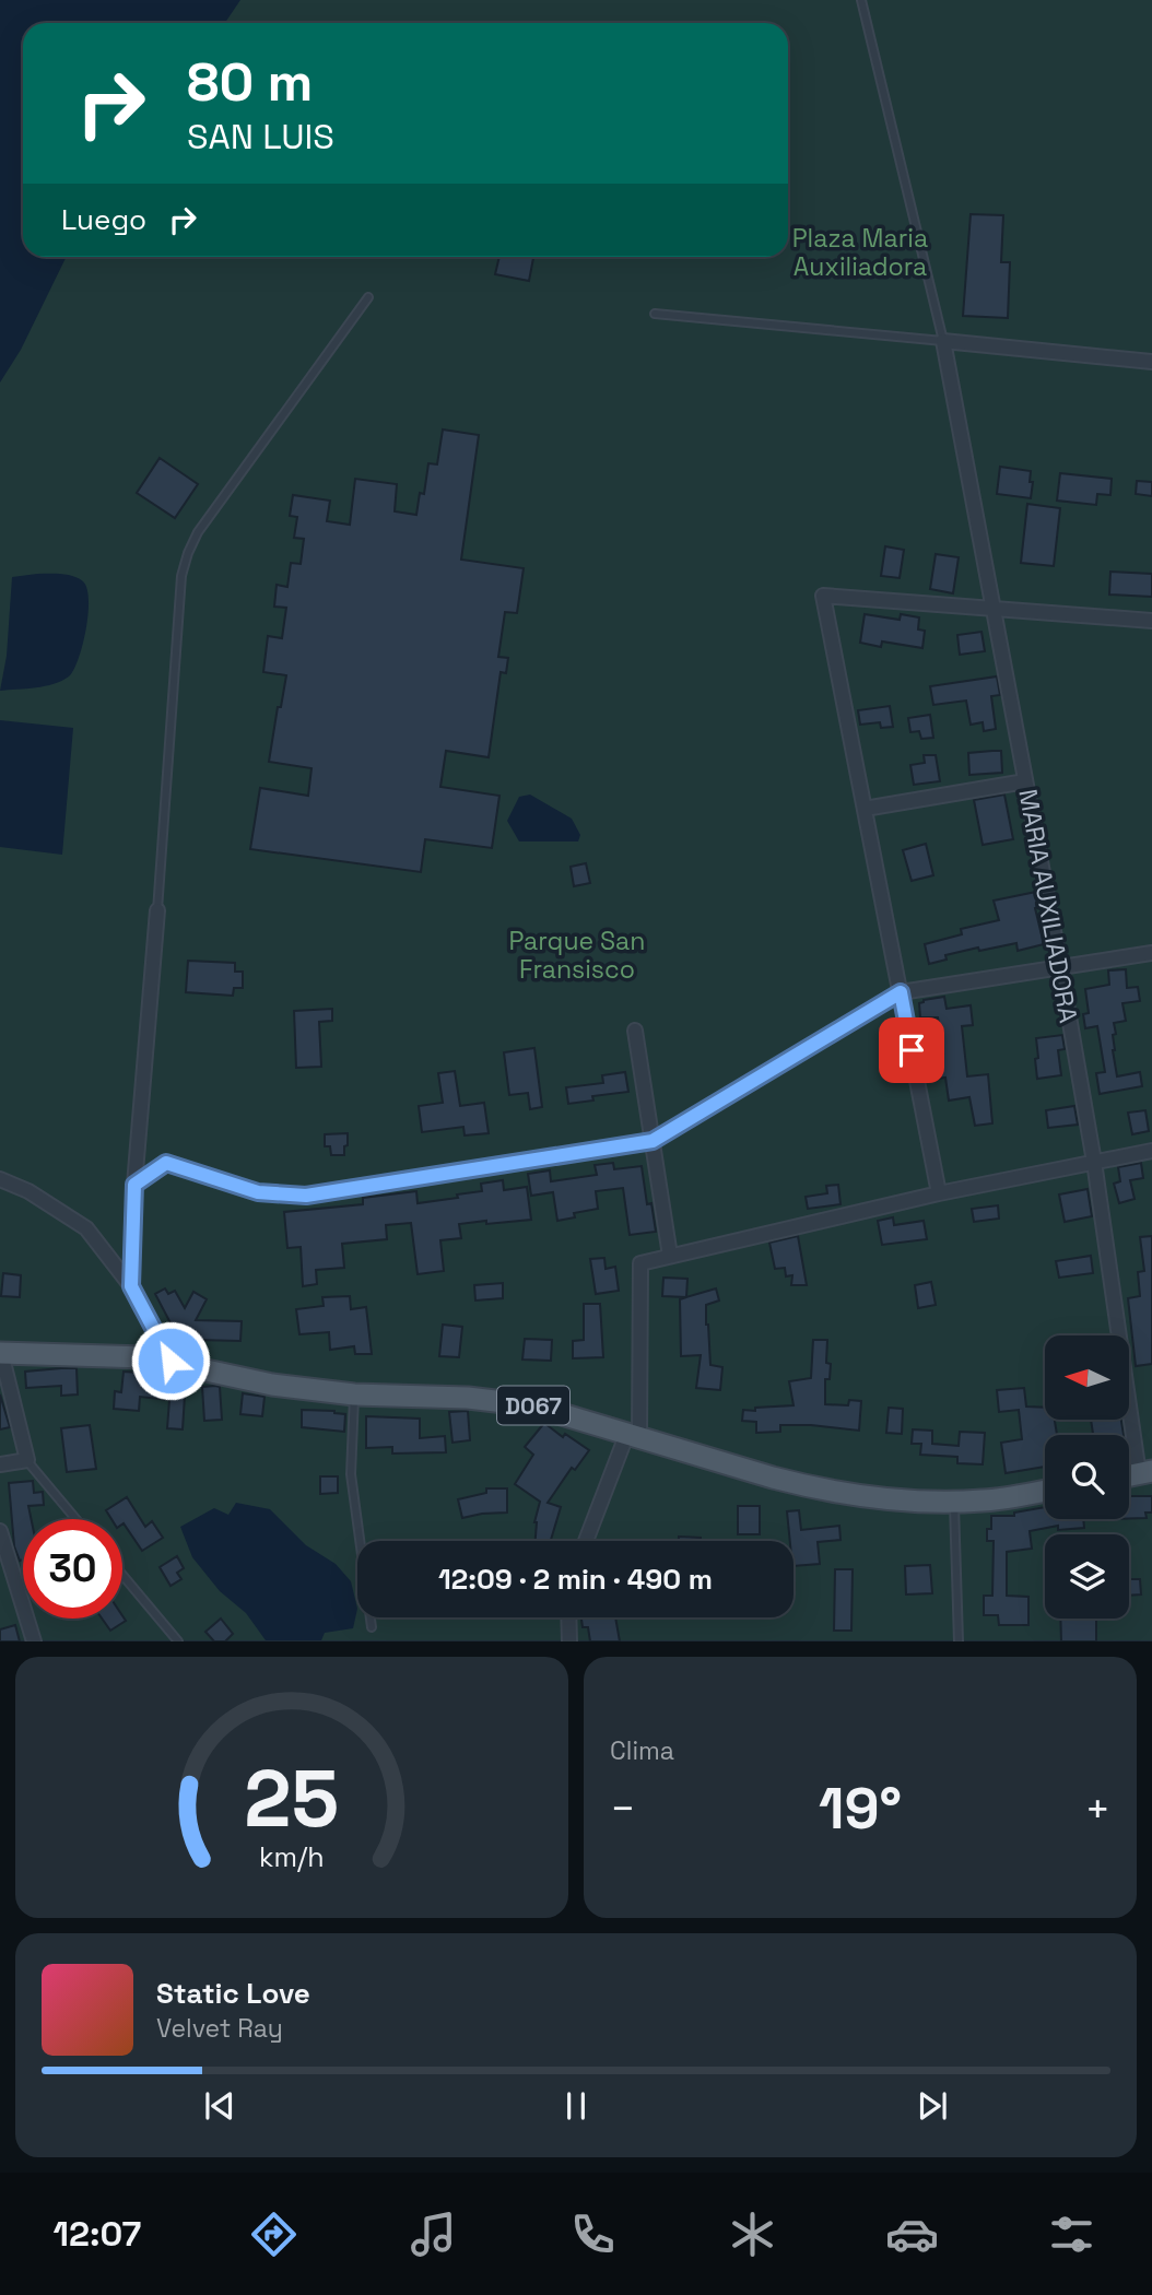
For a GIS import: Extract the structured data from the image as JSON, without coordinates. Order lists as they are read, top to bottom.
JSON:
{
  "streets": {
    "main road": ["D067"],
    "street": ["MARIA AUXILIADORA"]
  },
  "parks": ["Plaza Maria Auxiliadora", "Parque San Fransisco"],
  "north": "left",
  "page": {
    "turn": ["80 m", "SAN LUIS"],
    "then": "Luego",
    "limit": "30",
    "trip": "12:09 · 2 min · 490 m",
    "tile": "Clima",
    "heat": ["−", "19°", "+"],
    "song": ["Static Love", "Velvet Ray"],
    "tabs": "12:07",
    "gauge": ["25", "km/h"]
  }
}
